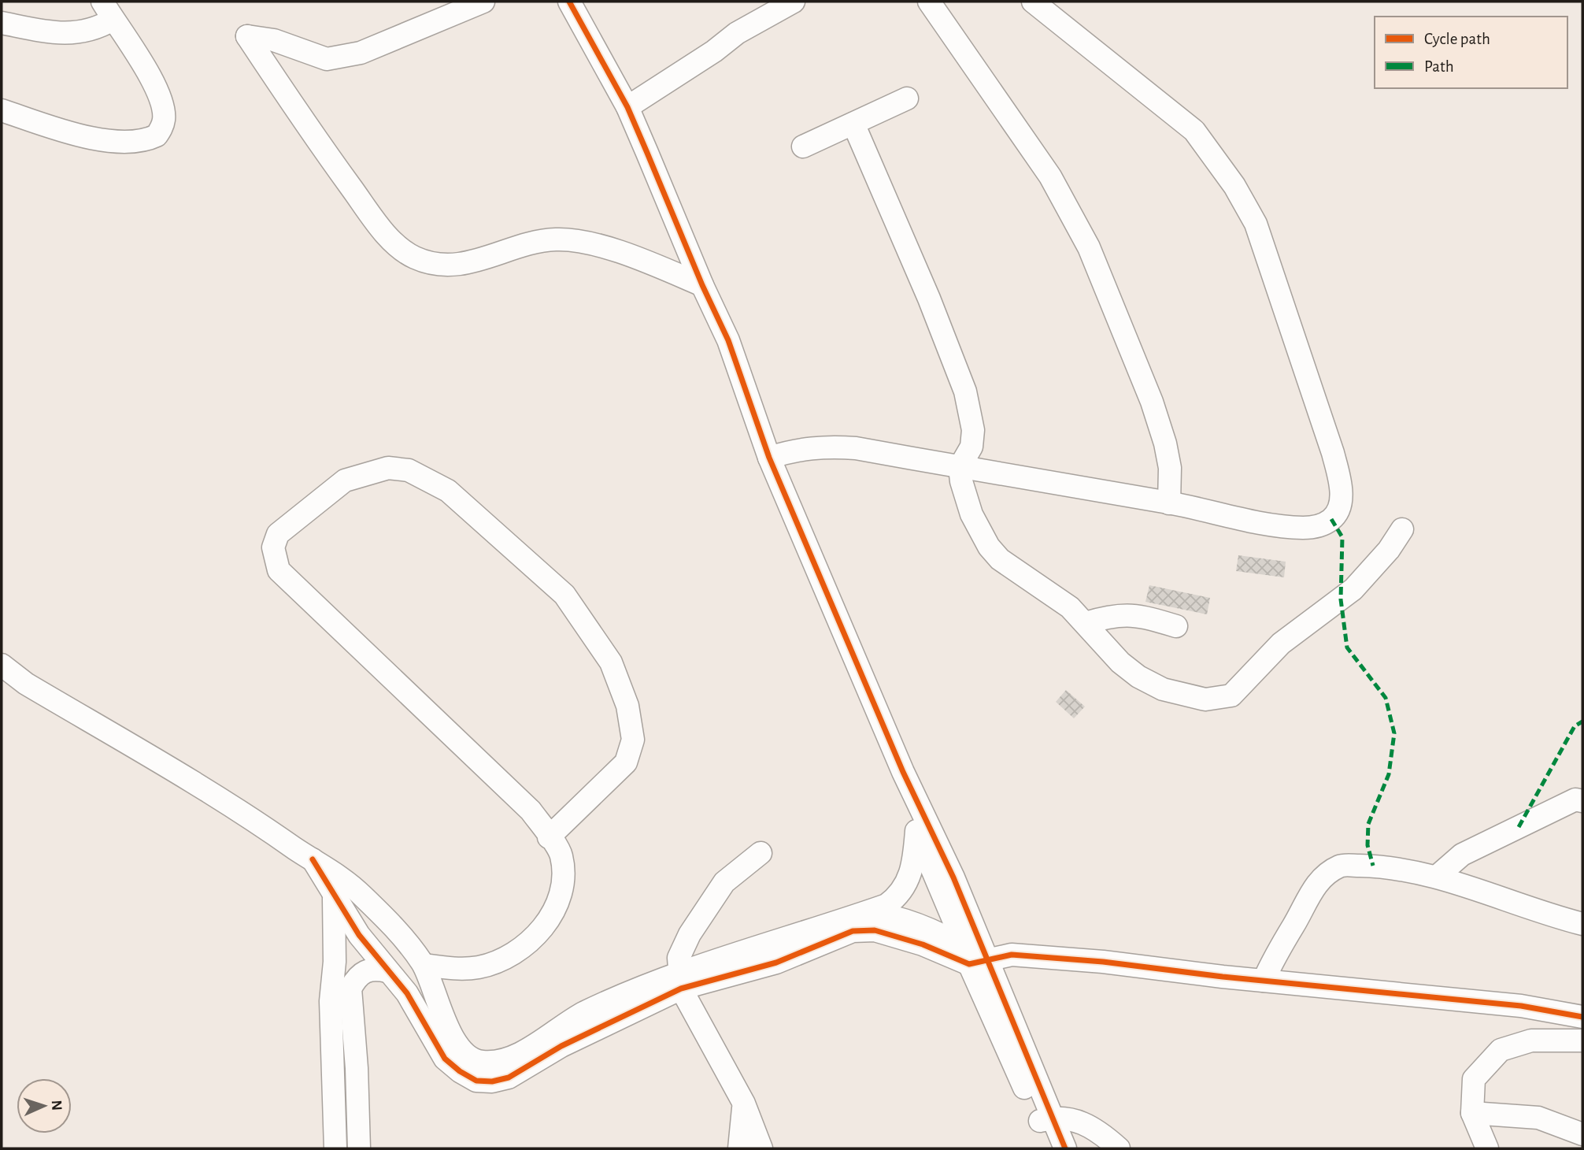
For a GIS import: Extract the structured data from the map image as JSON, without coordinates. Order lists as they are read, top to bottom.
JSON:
{
  "legend": ["Cycle path", "Path"],
  "north": "right"
}
